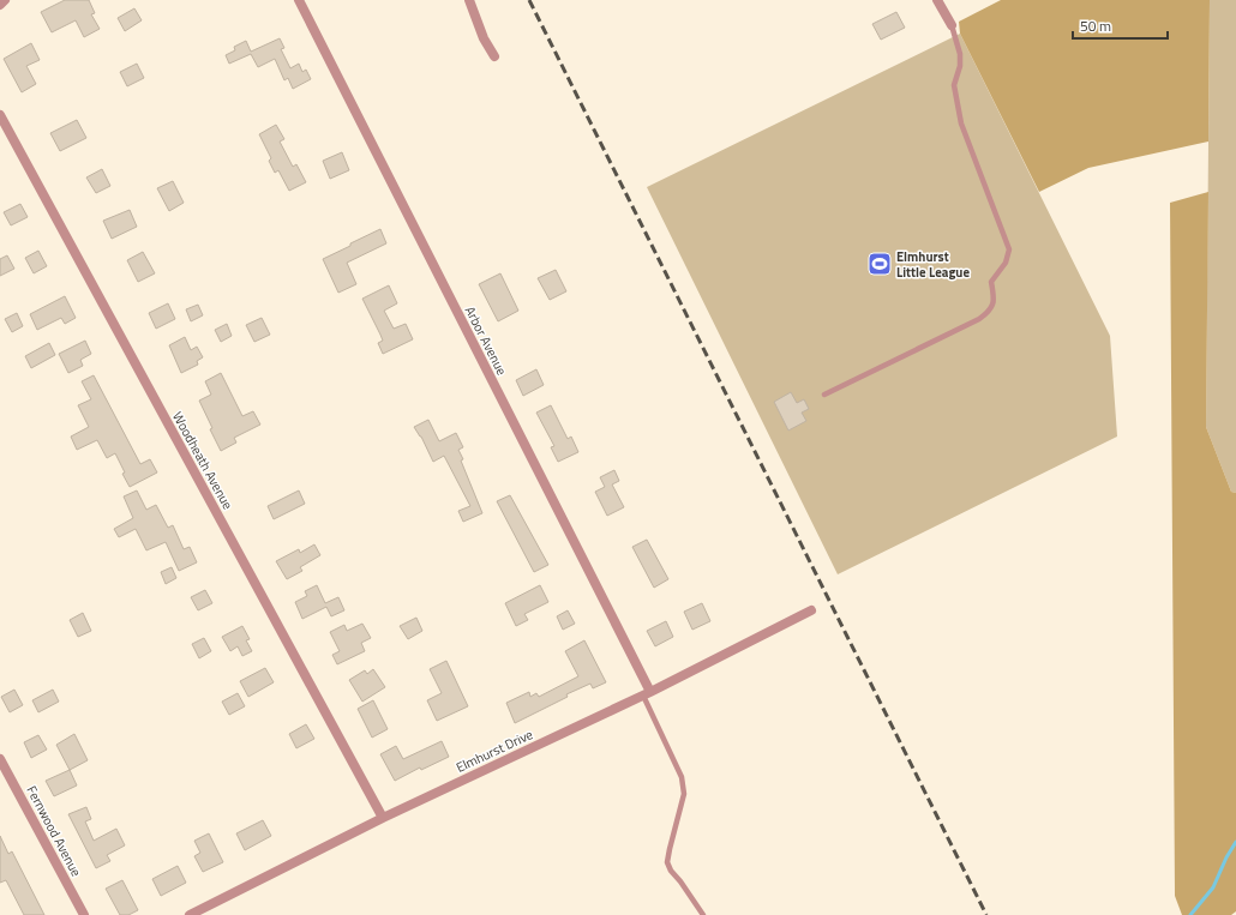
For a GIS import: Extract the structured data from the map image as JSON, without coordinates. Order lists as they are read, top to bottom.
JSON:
{
  "streets": {
    "street": [
      "Arbor Avenue",
      "Woodheath Avenue",
      "Elmhurst Drive",
      "Fernwood Avenue"
    ]
  },
  "crossings": [
    ["Arbor Avenue", "Elmhurst Drive"],
    ["Woodheath Avenue", "Elmhurst Drive"]
  ],
  "places": {
    "sports": ["Elmhurst Little League"]
  },
  "scale_bar": "50 m"
}
